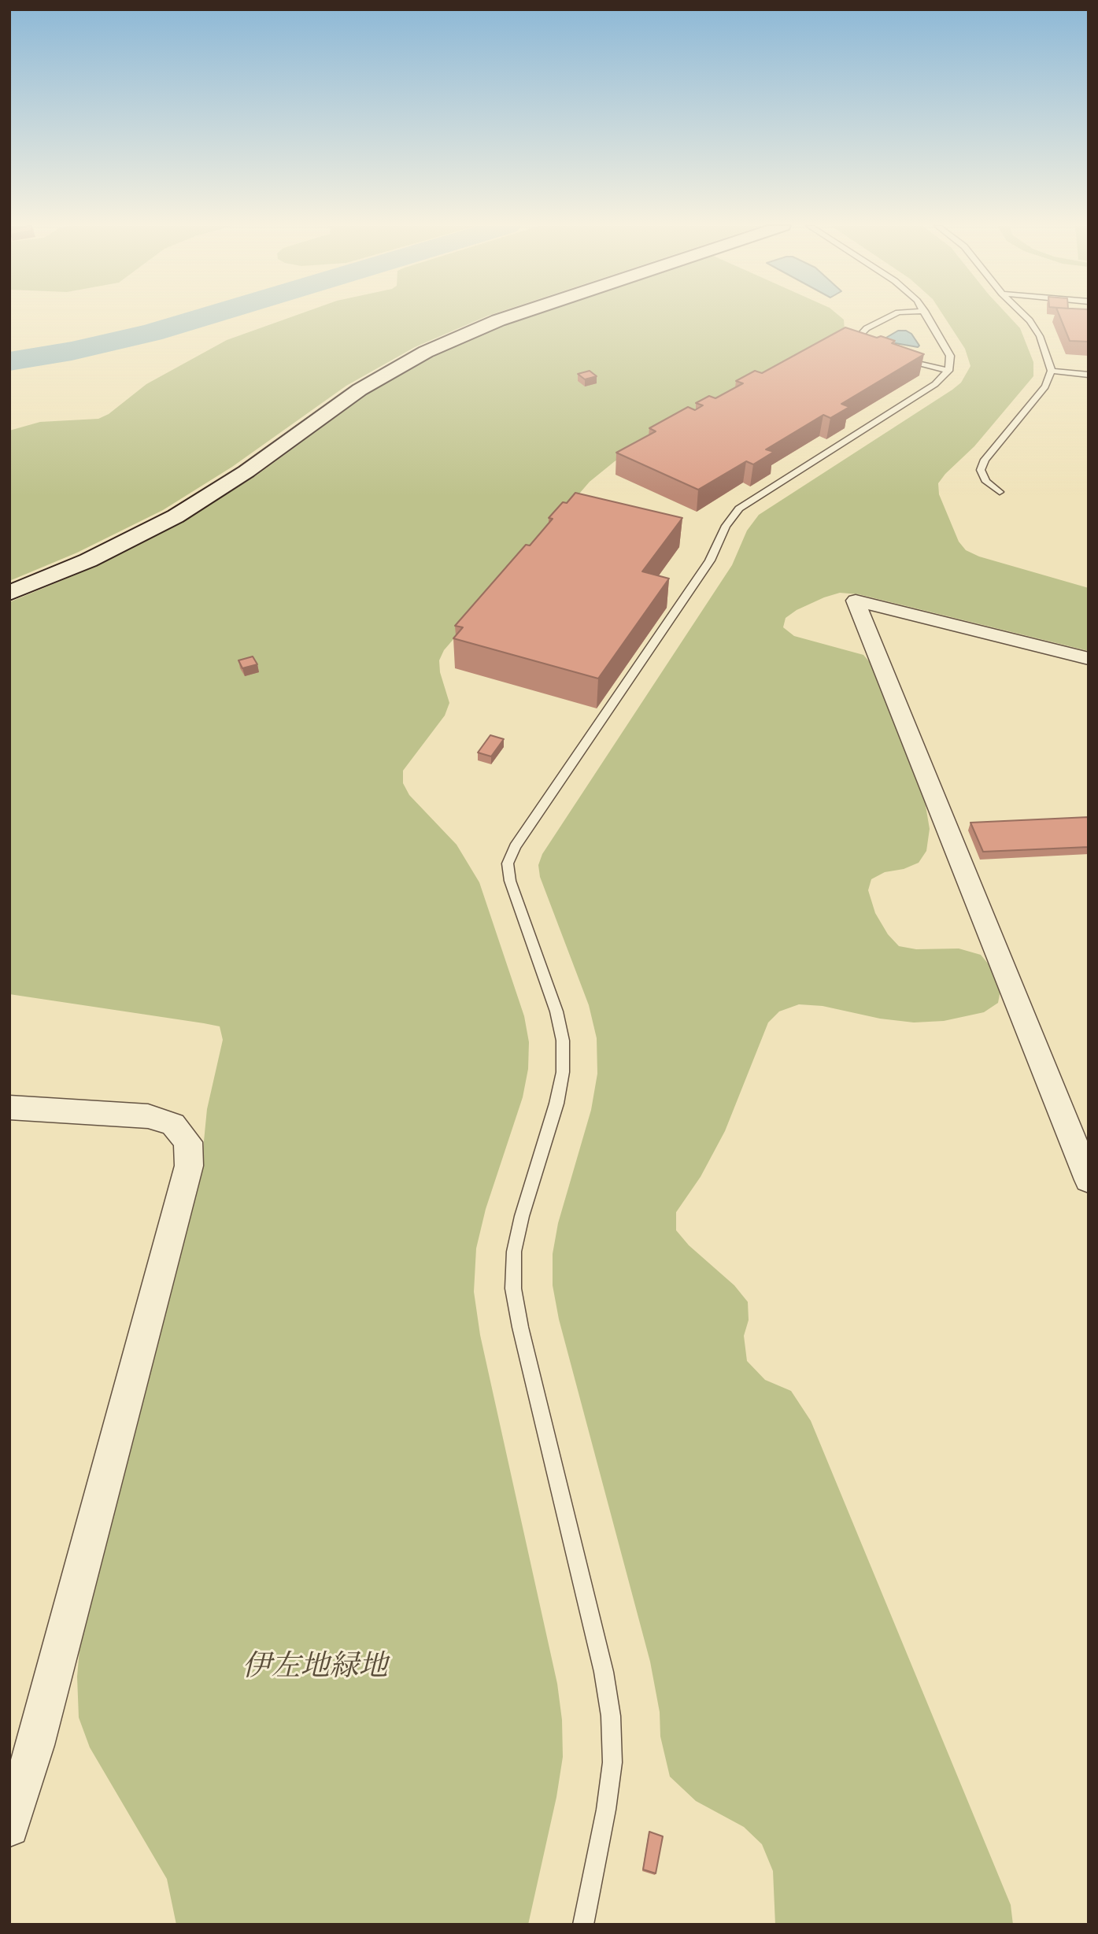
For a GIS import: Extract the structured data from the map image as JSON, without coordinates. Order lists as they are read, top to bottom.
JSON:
{
  "parks": ["伊左地緑地"]
}
